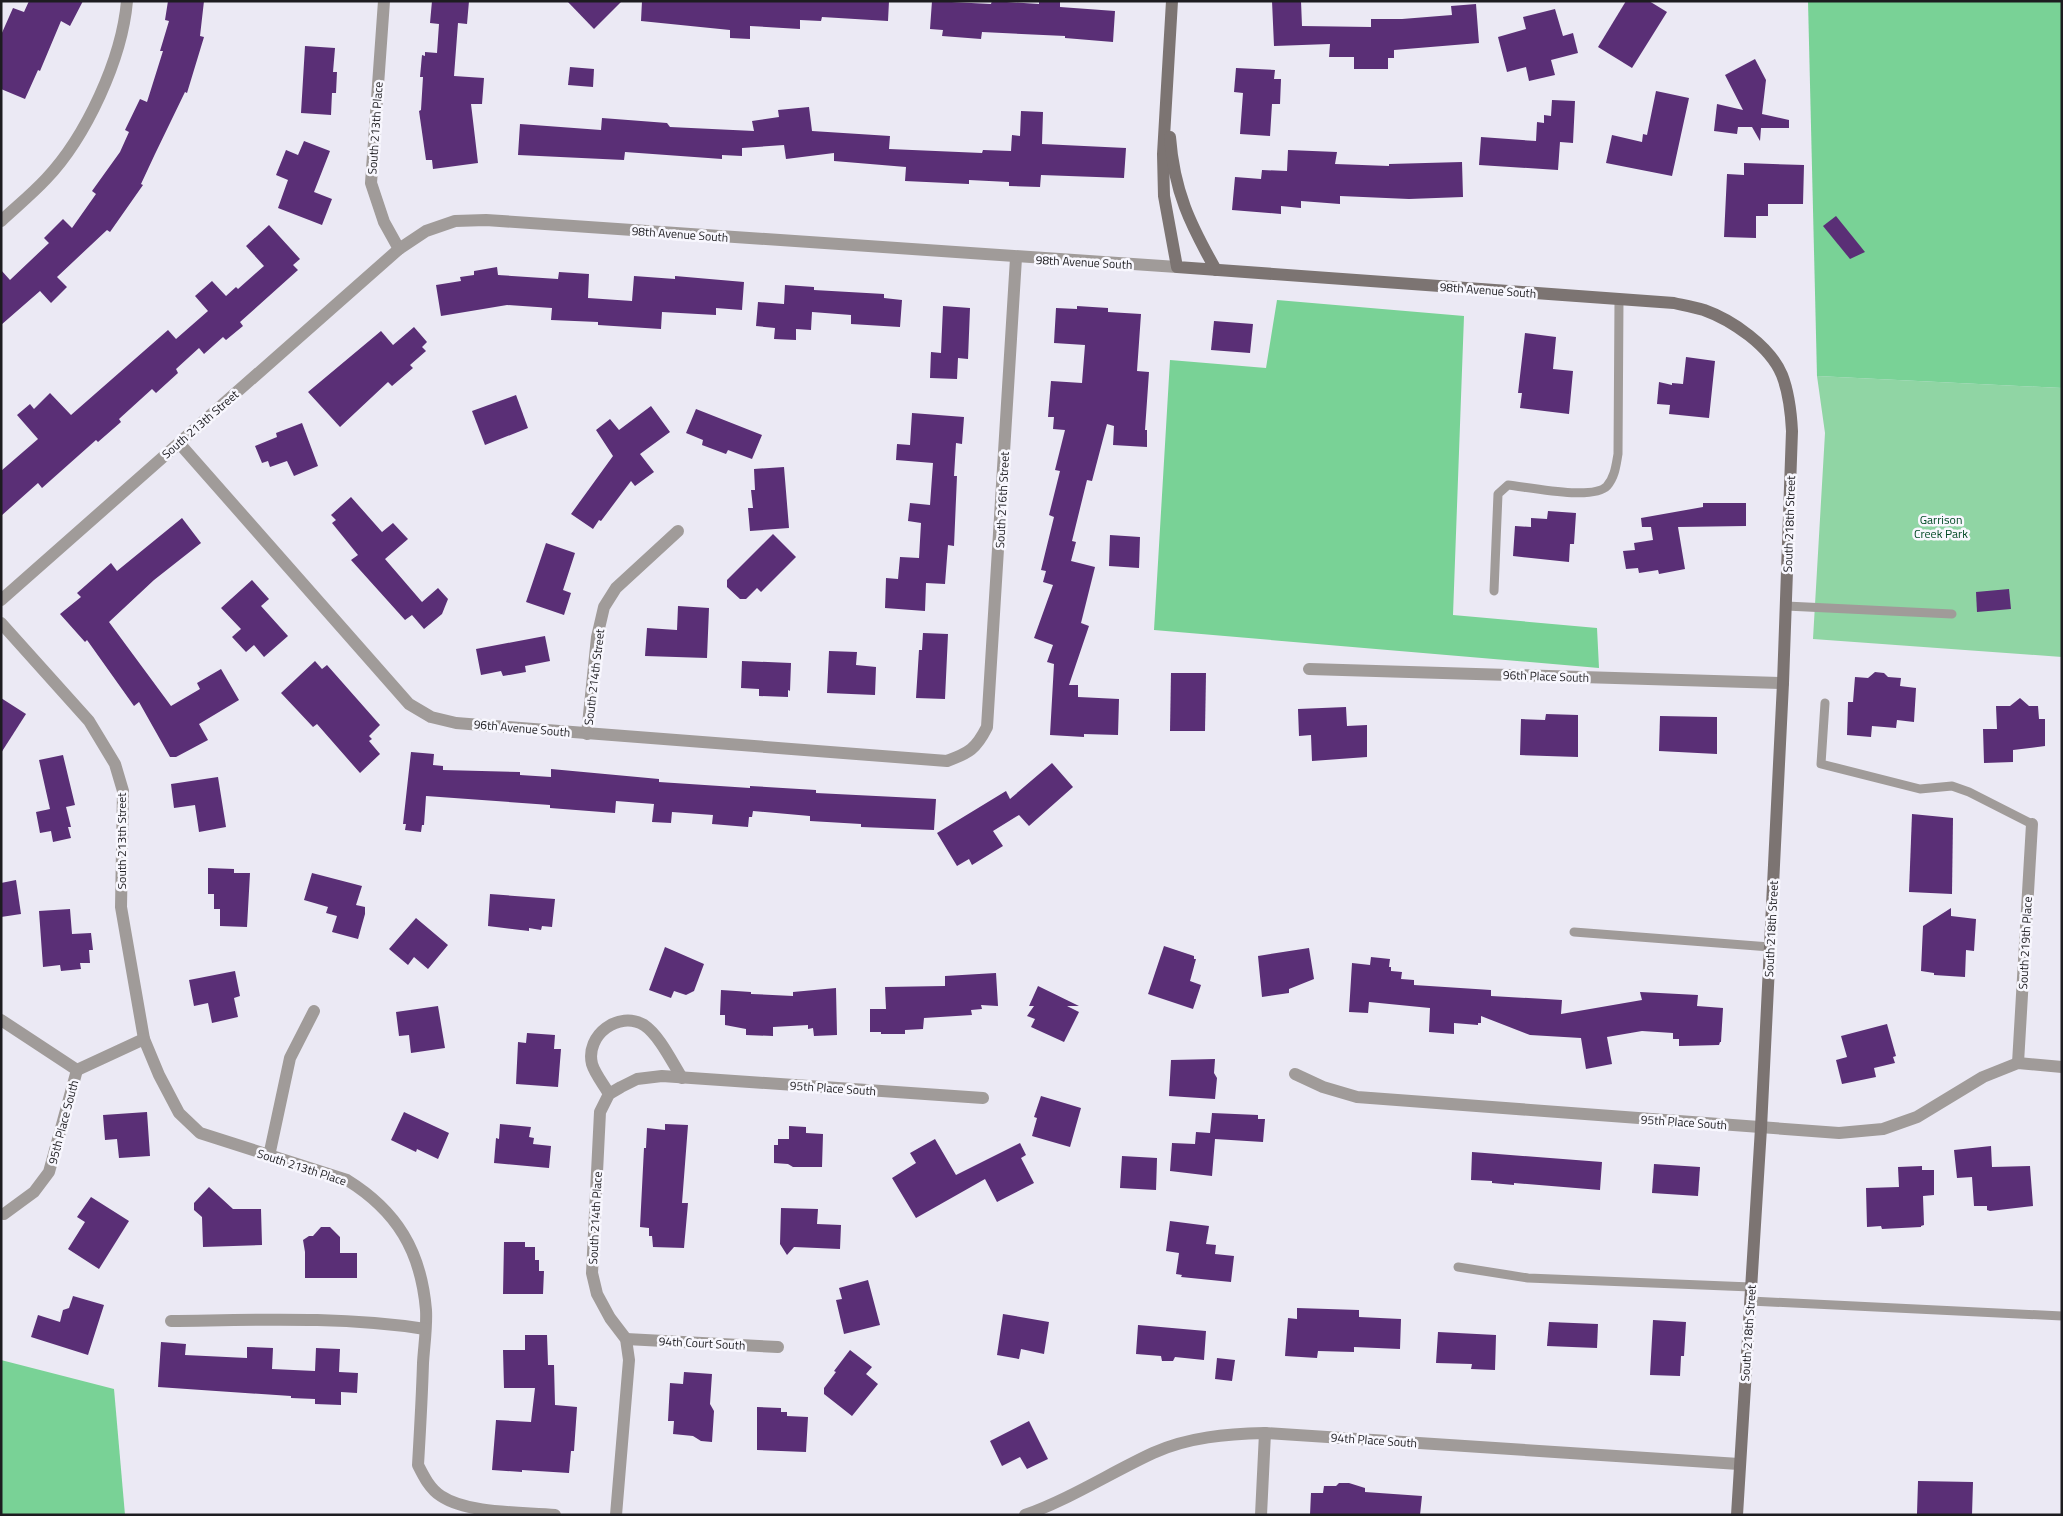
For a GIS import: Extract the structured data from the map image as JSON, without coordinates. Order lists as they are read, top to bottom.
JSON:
{
  "streets": {
    "street": [
      "South 213th Place",
      "98th Avenue South",
      "South 213th Street",
      "South 216th Street",
      "South 218th Street",
      "96th Place South",
      "South 214th Street",
      "96th Avenue South",
      "South 219th Place",
      "95th Place South",
      "South 214th Place",
      "94th Court South",
      "94th Place South"
    ]
  },
  "crossings": [
    ["South 213th Place", "98th Avenue South"],
    ["South 213th Place", "South 213th Street"],
    ["98th Avenue South", "South 213th Street"],
    ["98th Avenue South", "South 216th Street"],
    ["98th Avenue South", "South 218th Street"],
    ["South 213th Street", "96th Avenue South"],
    ["South 216th Street", "96th Avenue South"],
    ["South 218th Street", "96th Place South"],
    ["South 218th Street", "95th Place South"],
    ["South 218th Street", "94th Place South"],
    ["South 214th Street", "96th Avenue South"],
    ["South 219th Place", "95th Place South"],
    ["95th Place South", "South 214th Place"],
    ["South 214th Place", "94th Court South"]
  ],
  "parks": ["Garrison Creek Park"]
}
